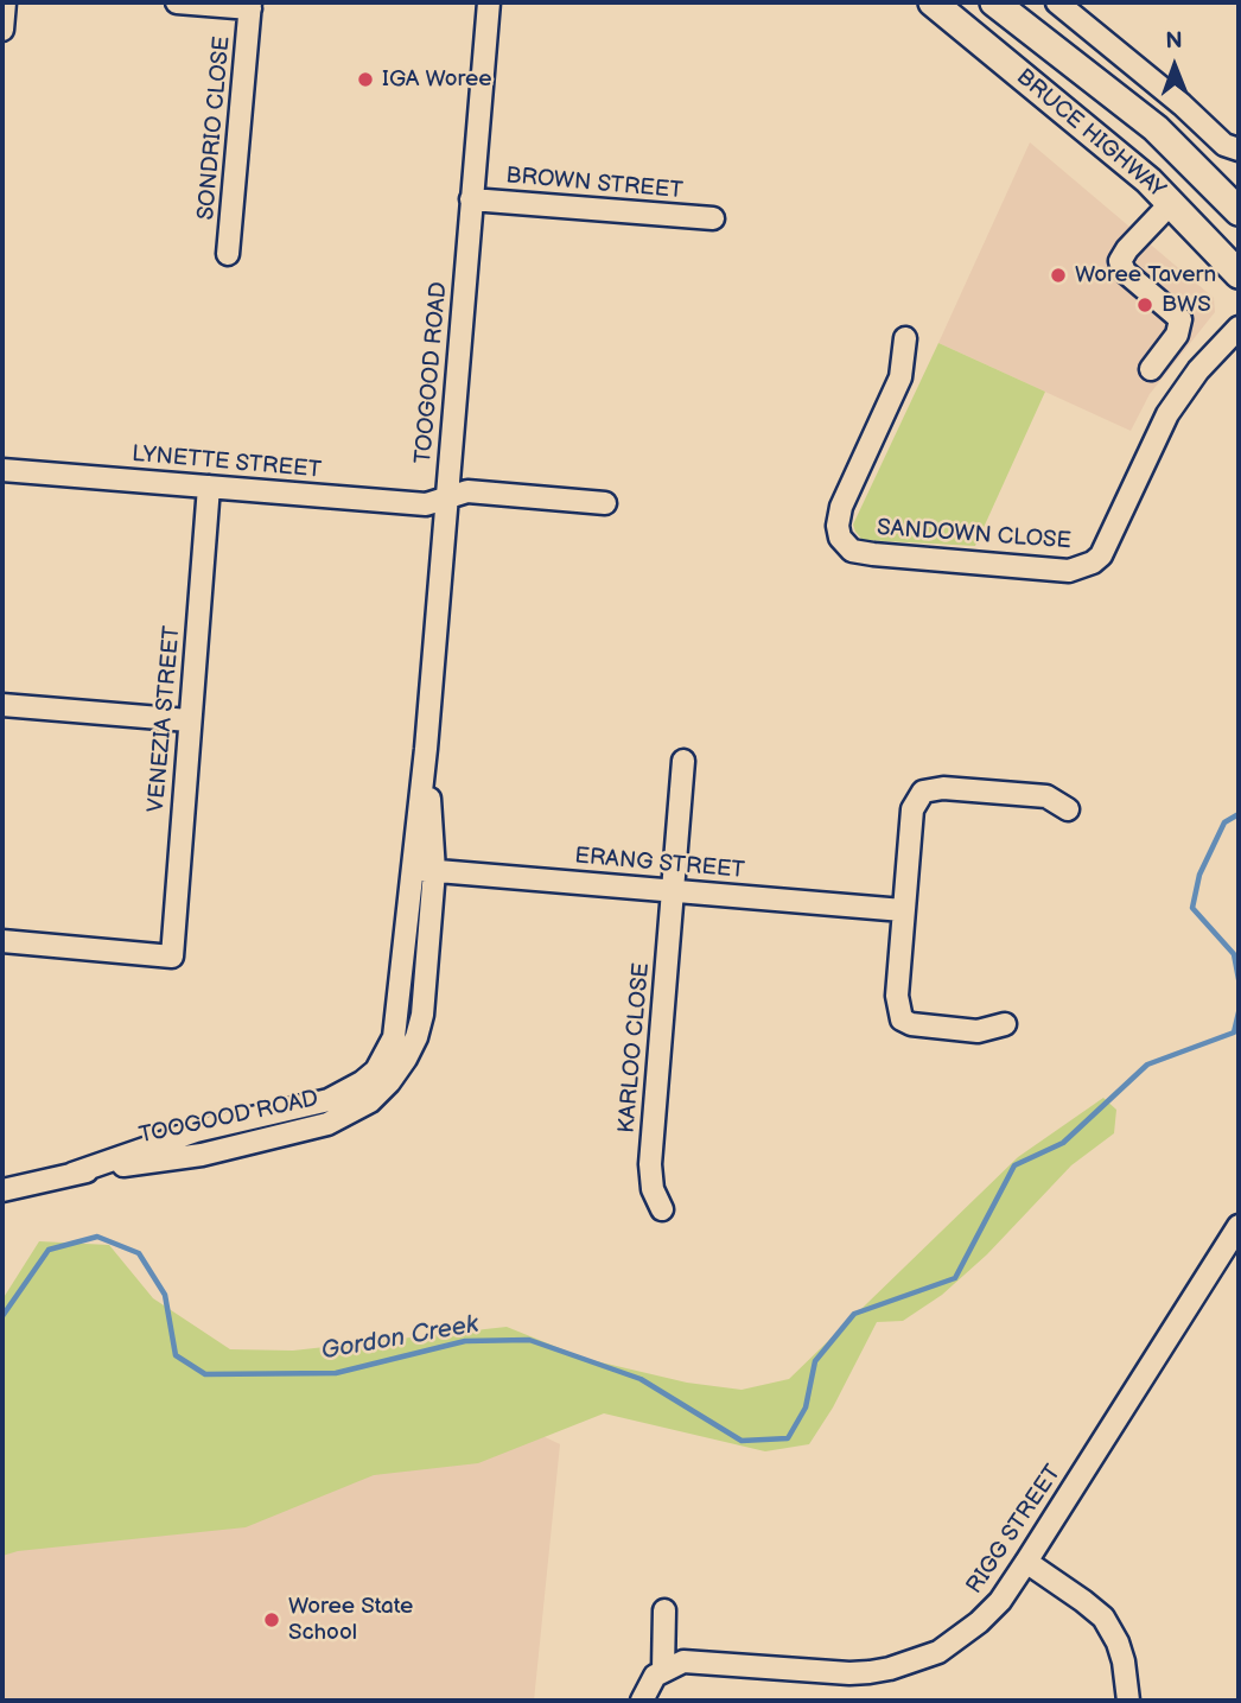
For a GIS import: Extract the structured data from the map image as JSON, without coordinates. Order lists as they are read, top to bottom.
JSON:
{
  "streets": {
    "main road": ["BRUCE HIGHWAY"],
    "street": [
      "SONDRIO CLOSE",
      "BROWN STREET",
      "TOOGOOD ROAD",
      "LYNETTE STREET",
      "SANDOWN CLOSE",
      "VENEZIA STREET",
      "ERANG STREET",
      "KARLOO CLOSE",
      "RIGG STREET"
    ]
  },
  "crossings": [
    ["BROWN STREET", "TOOGOOD ROAD"],
    ["TOOGOOD ROAD", "LYNETTE STREET"],
    ["TOOGOOD ROAD", "ERANG STREET"],
    ["LYNETTE STREET", "VENEZIA STREET"],
    ["ERANG STREET", "KARLOO CLOSE"]
  ],
  "water": ["Gordon Creek"],
  "places": [
    "IGA Woree",
    "Woree Tavern",
    "BWS",
    "Woree State School"
  ],
  "north": "top"
}
